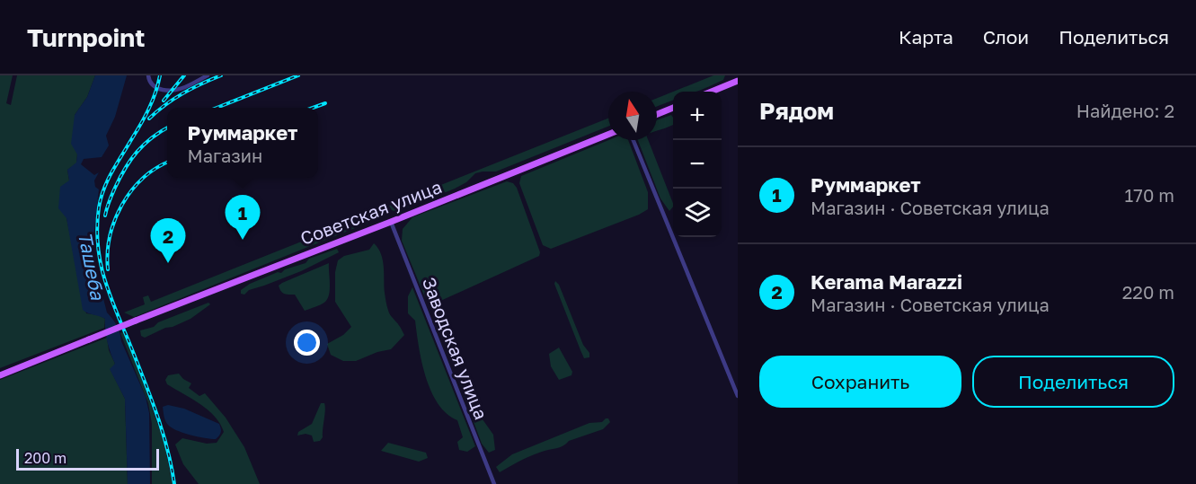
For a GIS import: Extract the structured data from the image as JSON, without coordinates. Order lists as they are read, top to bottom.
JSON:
{
  "streets": {
    "main road": ["Советская улица"],
    "street": ["Заводская улица"]
  },
  "crossings": [
    ["Советская улица", "Заводская улица"]
  ],
  "water": ["Ташеба"],
  "scale_bar": "200 m",
  "north": "top",
  "page": {
    "header": "Turnpoint",
    "nav": ["Карта", "Слои", "Поделиться"],
    "heading": ["Рядом", "Найдено: 2"],
    "map_buttons": ["+", "−"],
    "popup": ["Руммаркет", "Магазин"],
    "list": [
      {
        "mark": "1",
        "name": "Руммаркет",
        "note": "Магазин · Советская улица",
        "value": "170 m"
      },
      {
        "mark": "2",
        "name": "Kerama Marazzi",
        "note": "Магазин · Советская улица",
        "value": "220 m"
      }
    ],
    "pins": ["1", "2"],
    "buttons": ["Сохранить", "Поделиться"],
    "scale": "200 m"
  }
}
